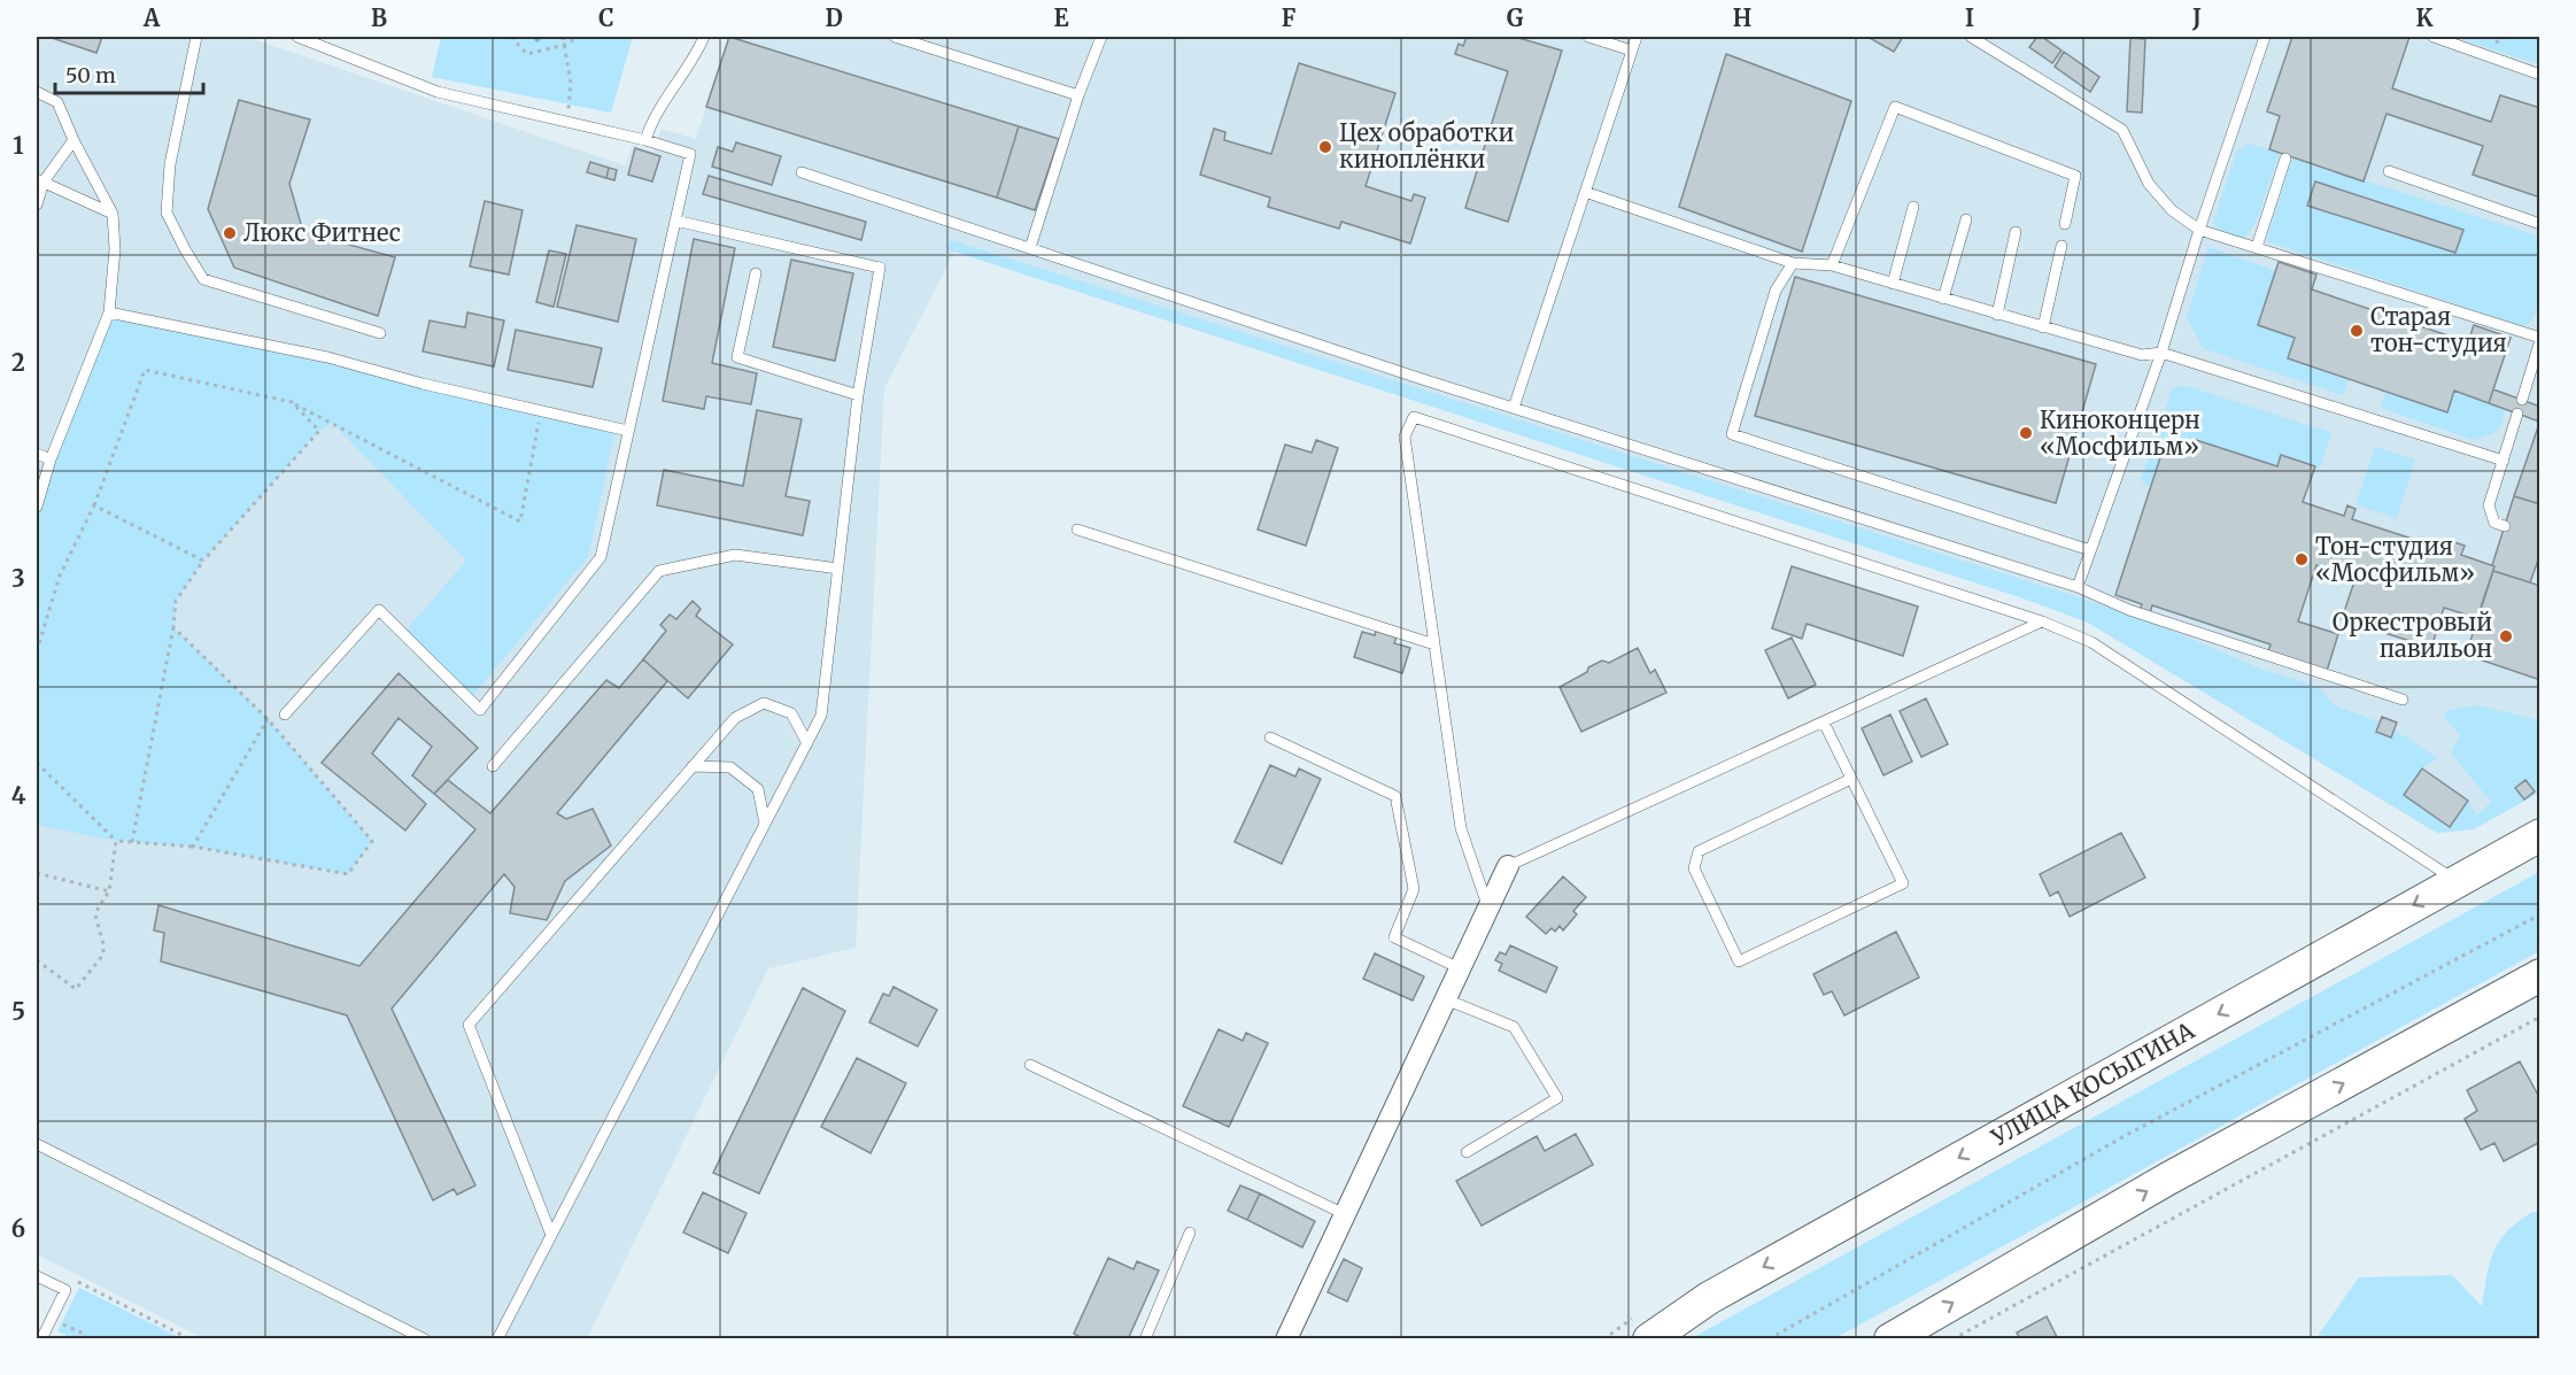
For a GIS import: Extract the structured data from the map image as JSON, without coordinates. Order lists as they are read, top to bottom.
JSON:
{
  "streets": {
    "main road": ["УЛИЦА КОСЫГИНА"]
  },
  "places": [
    "Цех обработки киноплёнки",
    "Люкс Фитнес",
    "Старая тон-студия",
    "Киноконцерн «Мосфильм»",
    "Тон-студия «Мосфильм»",
    "Оркестровый павильон"
  ],
  "scale_bar": "50 m",
  "grid": {
    "columns": [
      "A",
      "B",
      "C",
      "D",
      "E",
      "F",
      "G",
      "H",
      "I",
      "J",
      "K"
    ],
    "rows": [
      "1",
      "2",
      "3",
      "4",
      "5",
      "6"
    ]
  }
}
